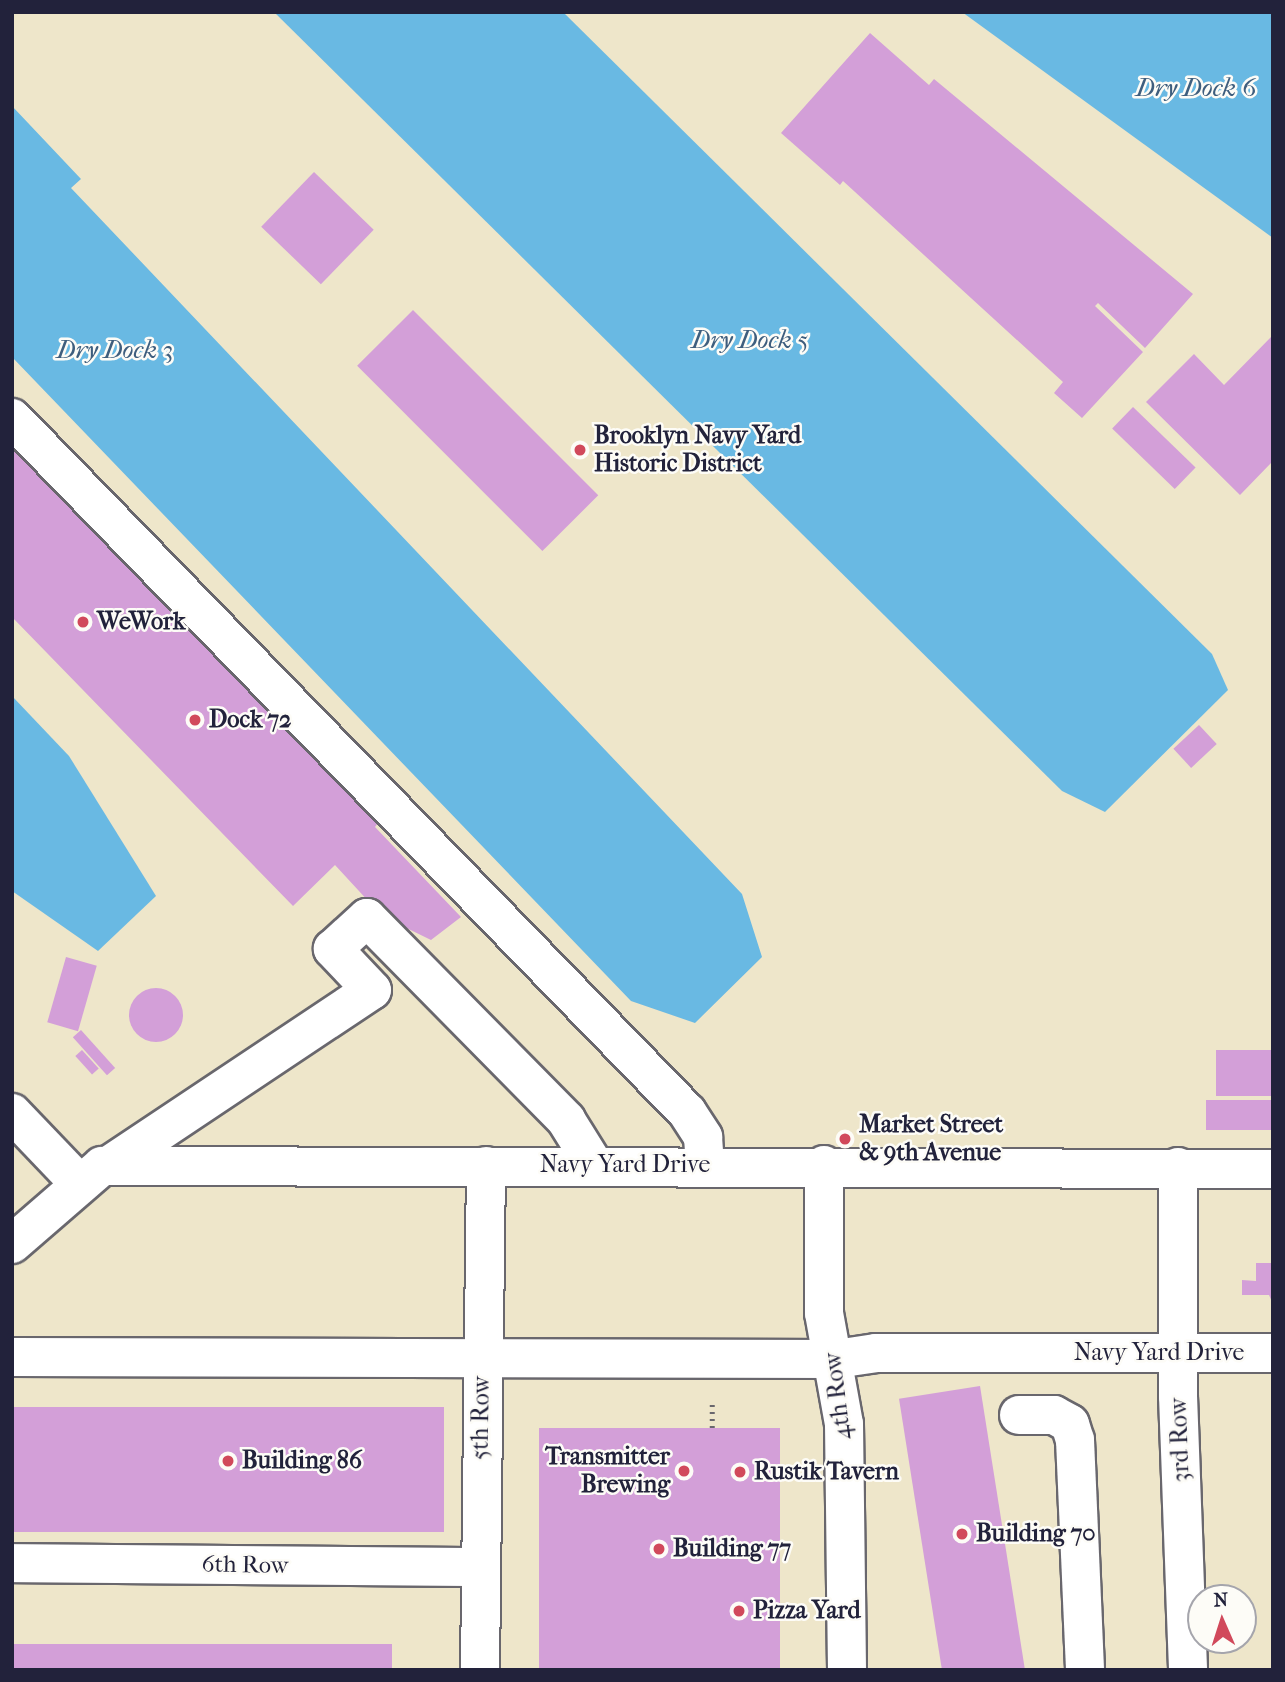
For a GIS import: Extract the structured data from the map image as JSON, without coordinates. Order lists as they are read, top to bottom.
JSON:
{
  "streets": {
    "street": [
      "Navy Yard Drive",
      "4th Row",
      "5th Row",
      "3rd Row",
      "6th Row"
    ]
  },
  "crossings": [
    ["Navy Yard Drive", "4th Row"],
    ["Navy Yard Drive", "5th Row"],
    ["Navy Yard Drive", "3rd Row"],
    ["5th Row", "6th Row"]
  ],
  "water": ["Dry Dock 6", "Dry Dock 5", "Dry Dock 3"],
  "places": [
    "Brooklyn Navy Yard Historic District",
    "WeWork",
    "Dock 72",
    "Market Street & 9th Avenue",
    "Building 86",
    "Transmitter Brewing",
    "Rustik Tavern",
    "Building 70",
    "Building 77",
    "Pizza Yard"
  ],
  "north": "top"
}
